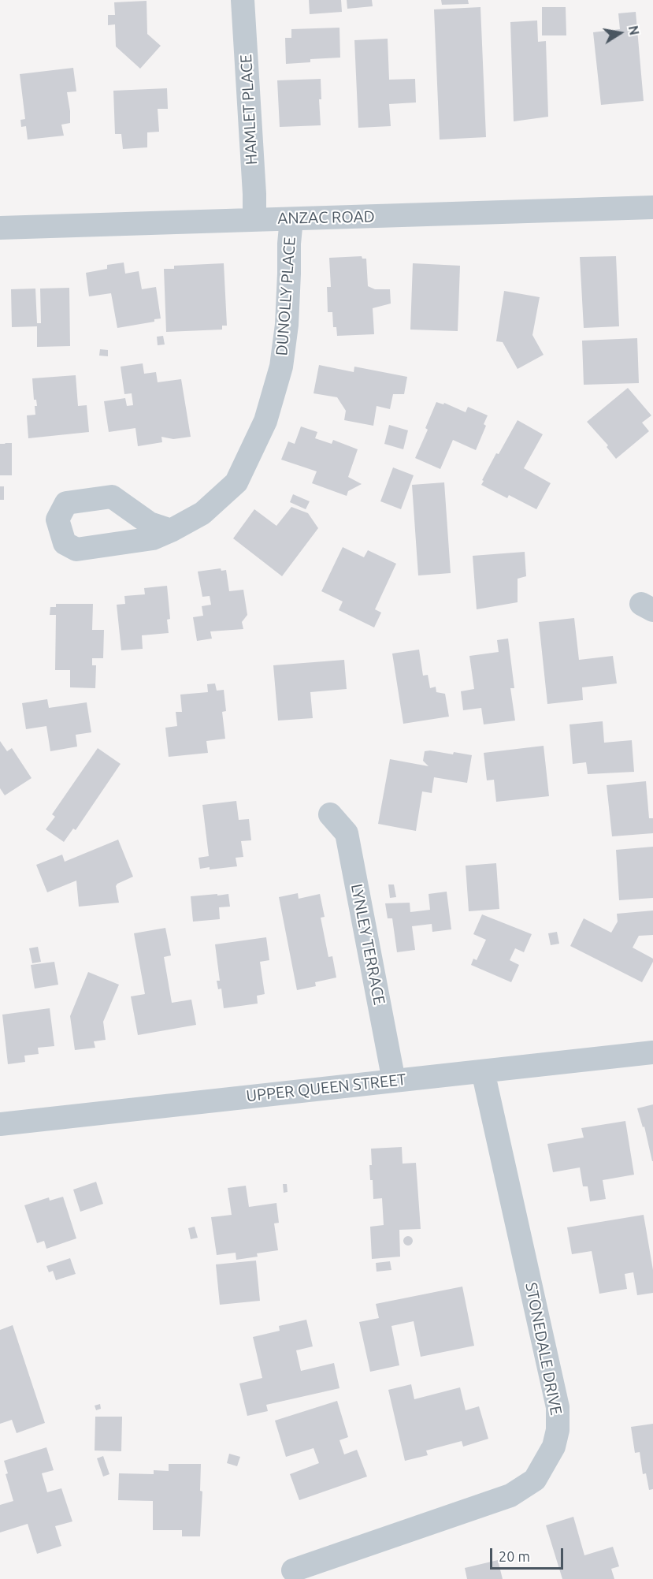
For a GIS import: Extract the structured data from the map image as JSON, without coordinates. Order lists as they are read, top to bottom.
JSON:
{
  "streets": {
    "street": [
      "HAMLET PLACE",
      "ANZAC ROAD",
      "DUNOLLY PLACE",
      "LYNLEY TERRACE",
      "UPPER QUEEN STREET",
      "STONEDALE DRIVE"
    ]
  },
  "crossings": [
    ["HAMLET PLACE", "ANZAC ROAD"],
    ["ANZAC ROAD", "DUNOLLY PLACE"],
    ["LYNLEY TERRACE", "UPPER QUEEN STREET"],
    ["UPPER QUEEN STREET", "STONEDALE DRIVE"]
  ],
  "scale_bar": "20 m",
  "north": "right"
}
